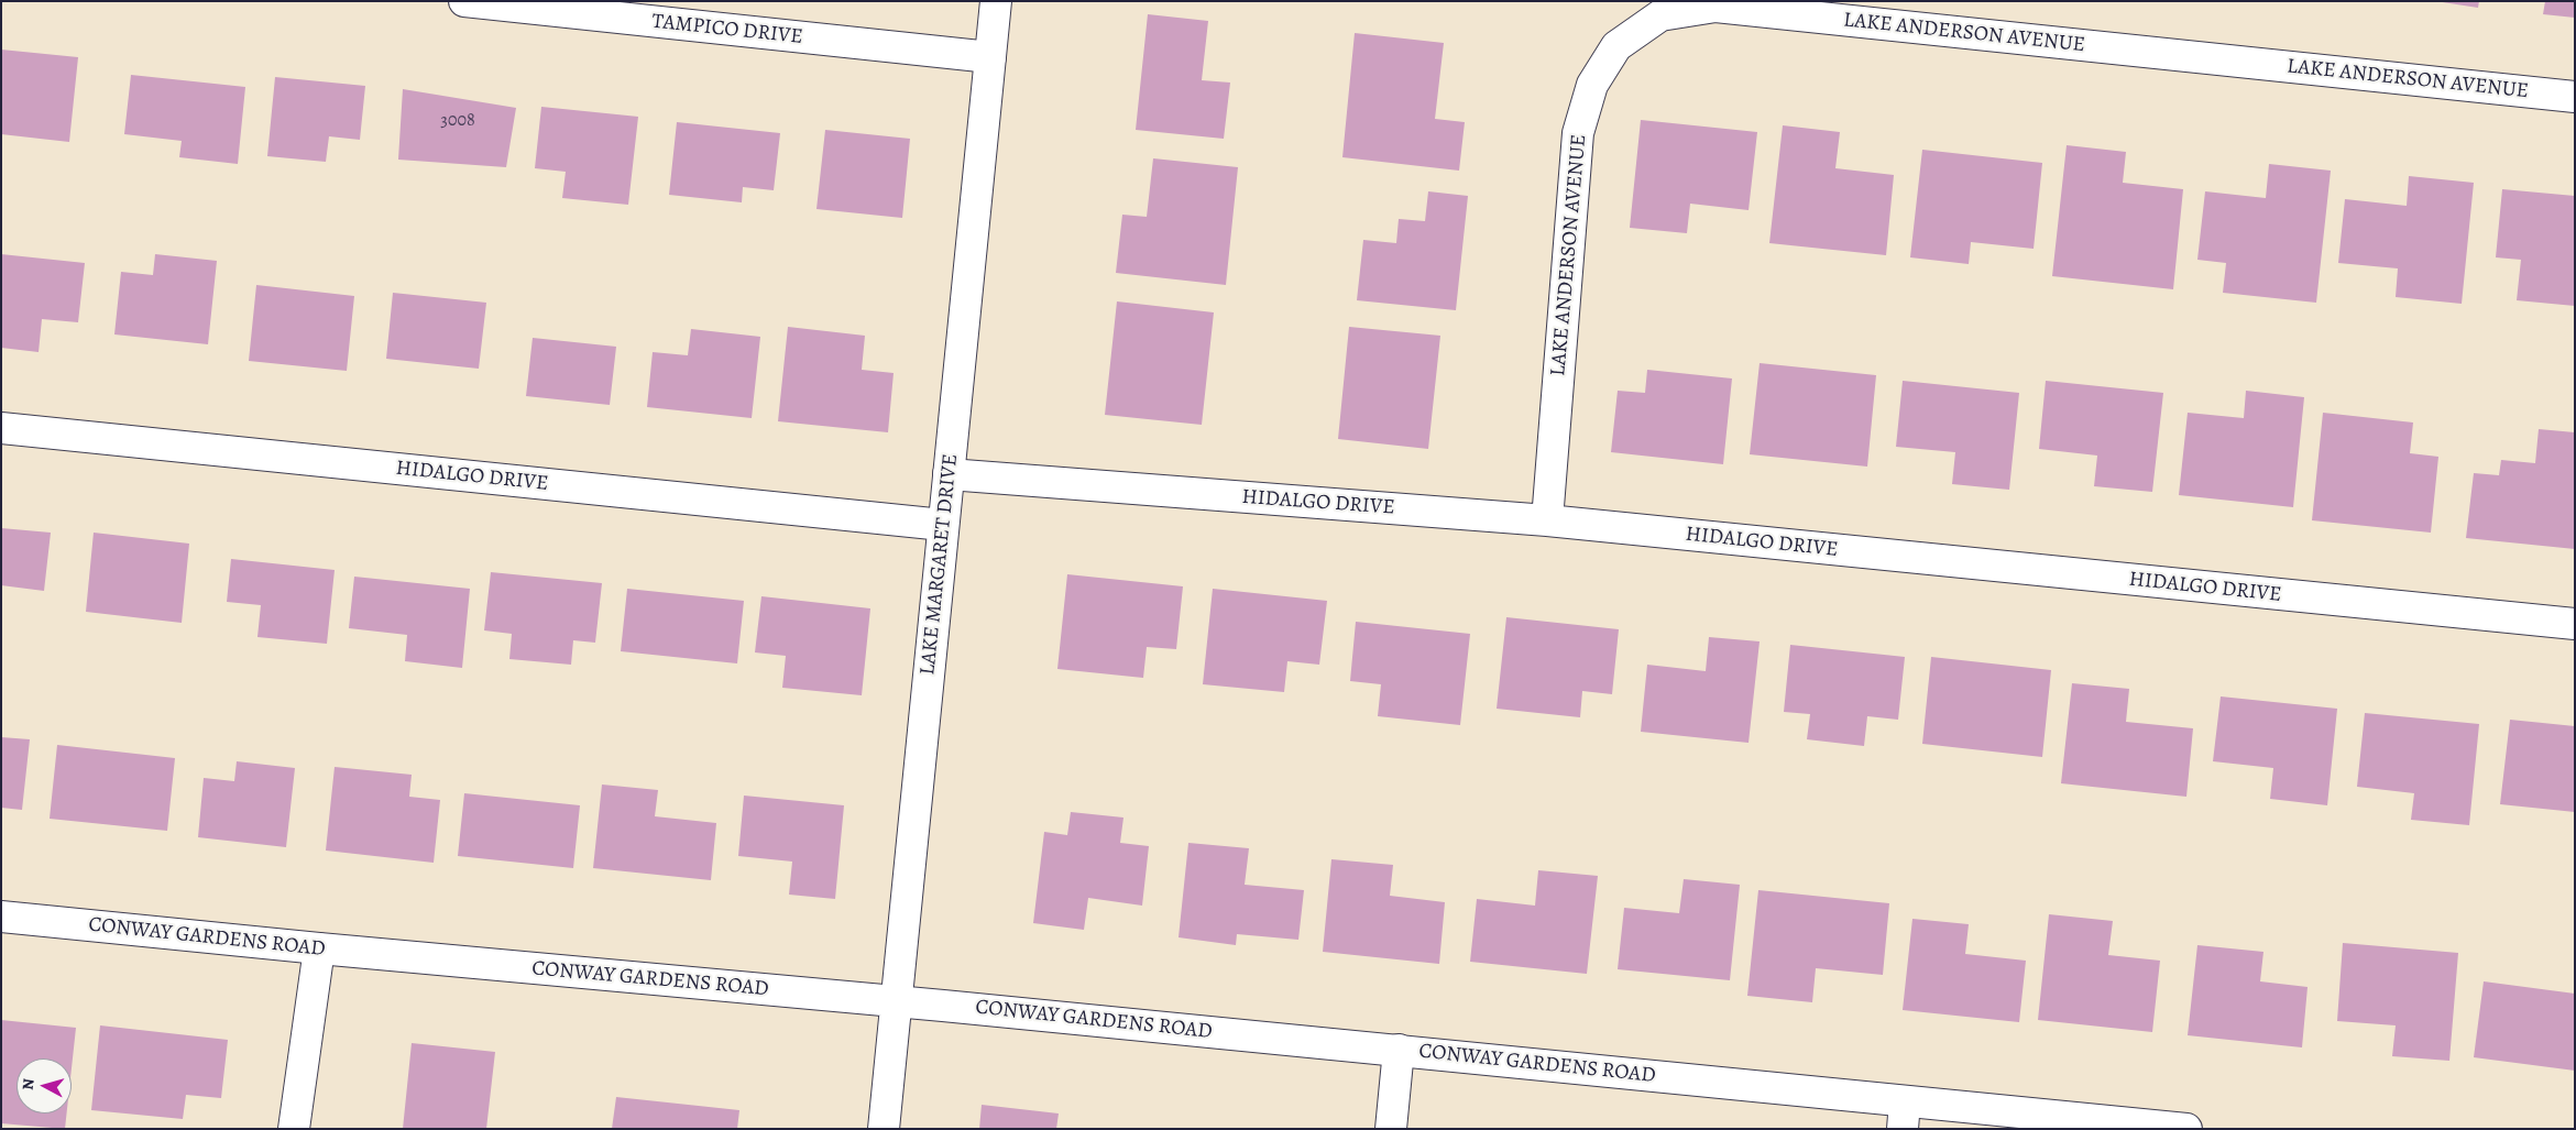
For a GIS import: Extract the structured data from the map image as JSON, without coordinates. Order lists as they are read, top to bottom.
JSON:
{
  "streets": {
    "street": [
      "TAMPICO DRIVE",
      "LAKE ANDERSON AVENUE",
      "HIDALGO DRIVE",
      "LAKE MARGARET DRIVE",
      "CONWAY GARDENS ROAD"
    ]
  },
  "crossings": [
    ["TAMPICO DRIVE", "LAKE MARGARET DRIVE"],
    ["LAKE ANDERSON AVENUE", "HIDALGO DRIVE"],
    ["HIDALGO DRIVE", "LAKE MARGARET DRIVE"],
    ["LAKE MARGARET DRIVE", "CONWAY GARDENS ROAD"]
  ],
  "house_numbers": ["3008"],
  "north": "left"
}
